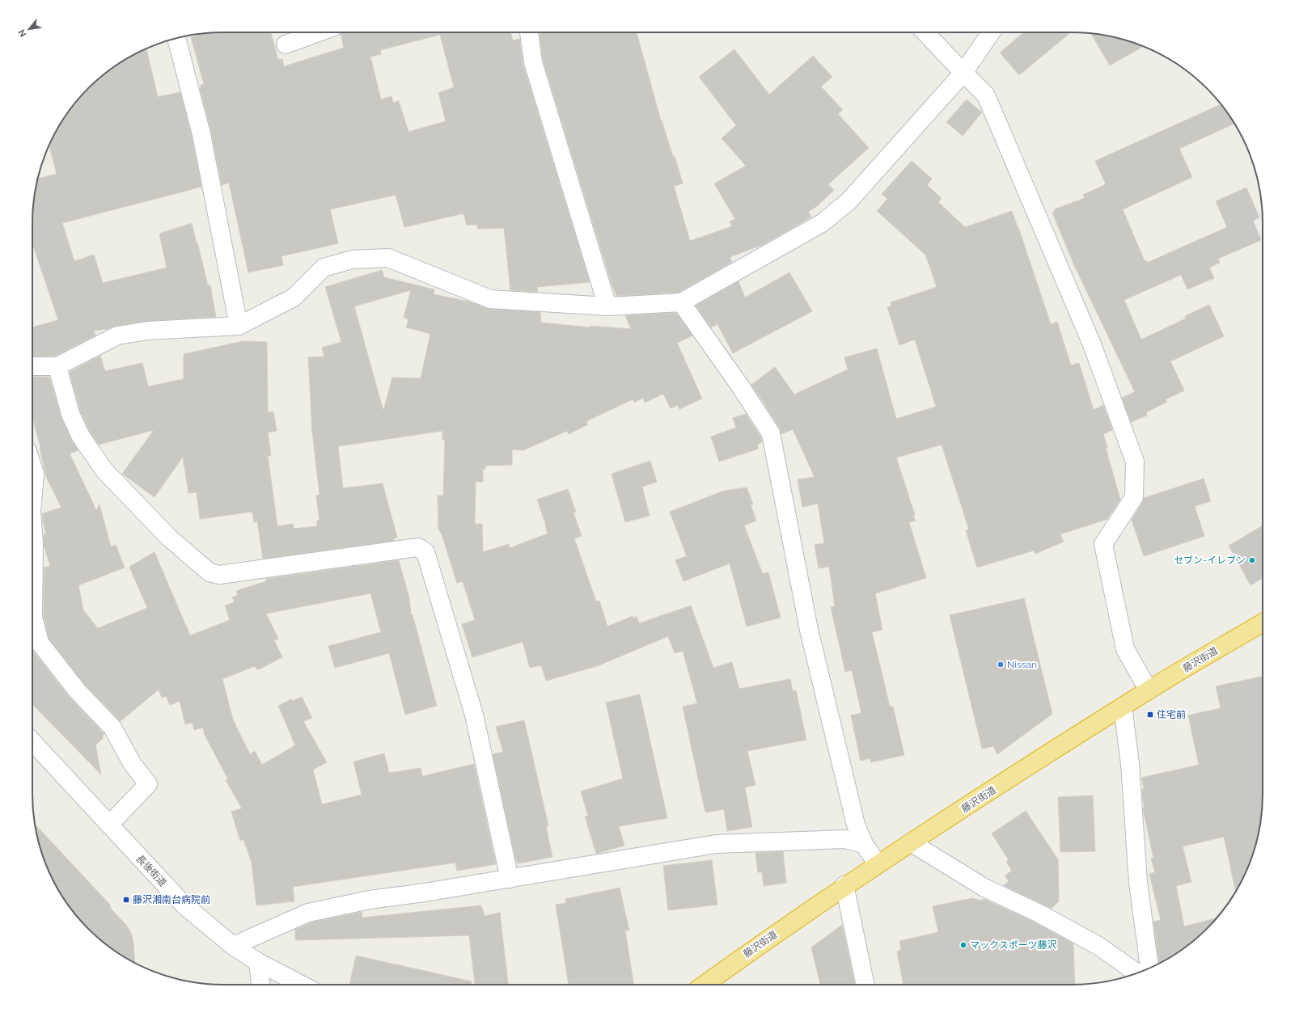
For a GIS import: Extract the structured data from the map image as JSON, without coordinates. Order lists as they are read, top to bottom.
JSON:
{
  "streets": {
    "highway": ["藤沢街道"],
    "street": ["長後街道"]
  },
  "places": {
    "other": ["セブン-イレブン", "Nissan", "マックスポーツ藤沢"],
    "transit": ["住宅前", "藤沢湘南台病院前"]
  },
  "north": "bottom left"
}
